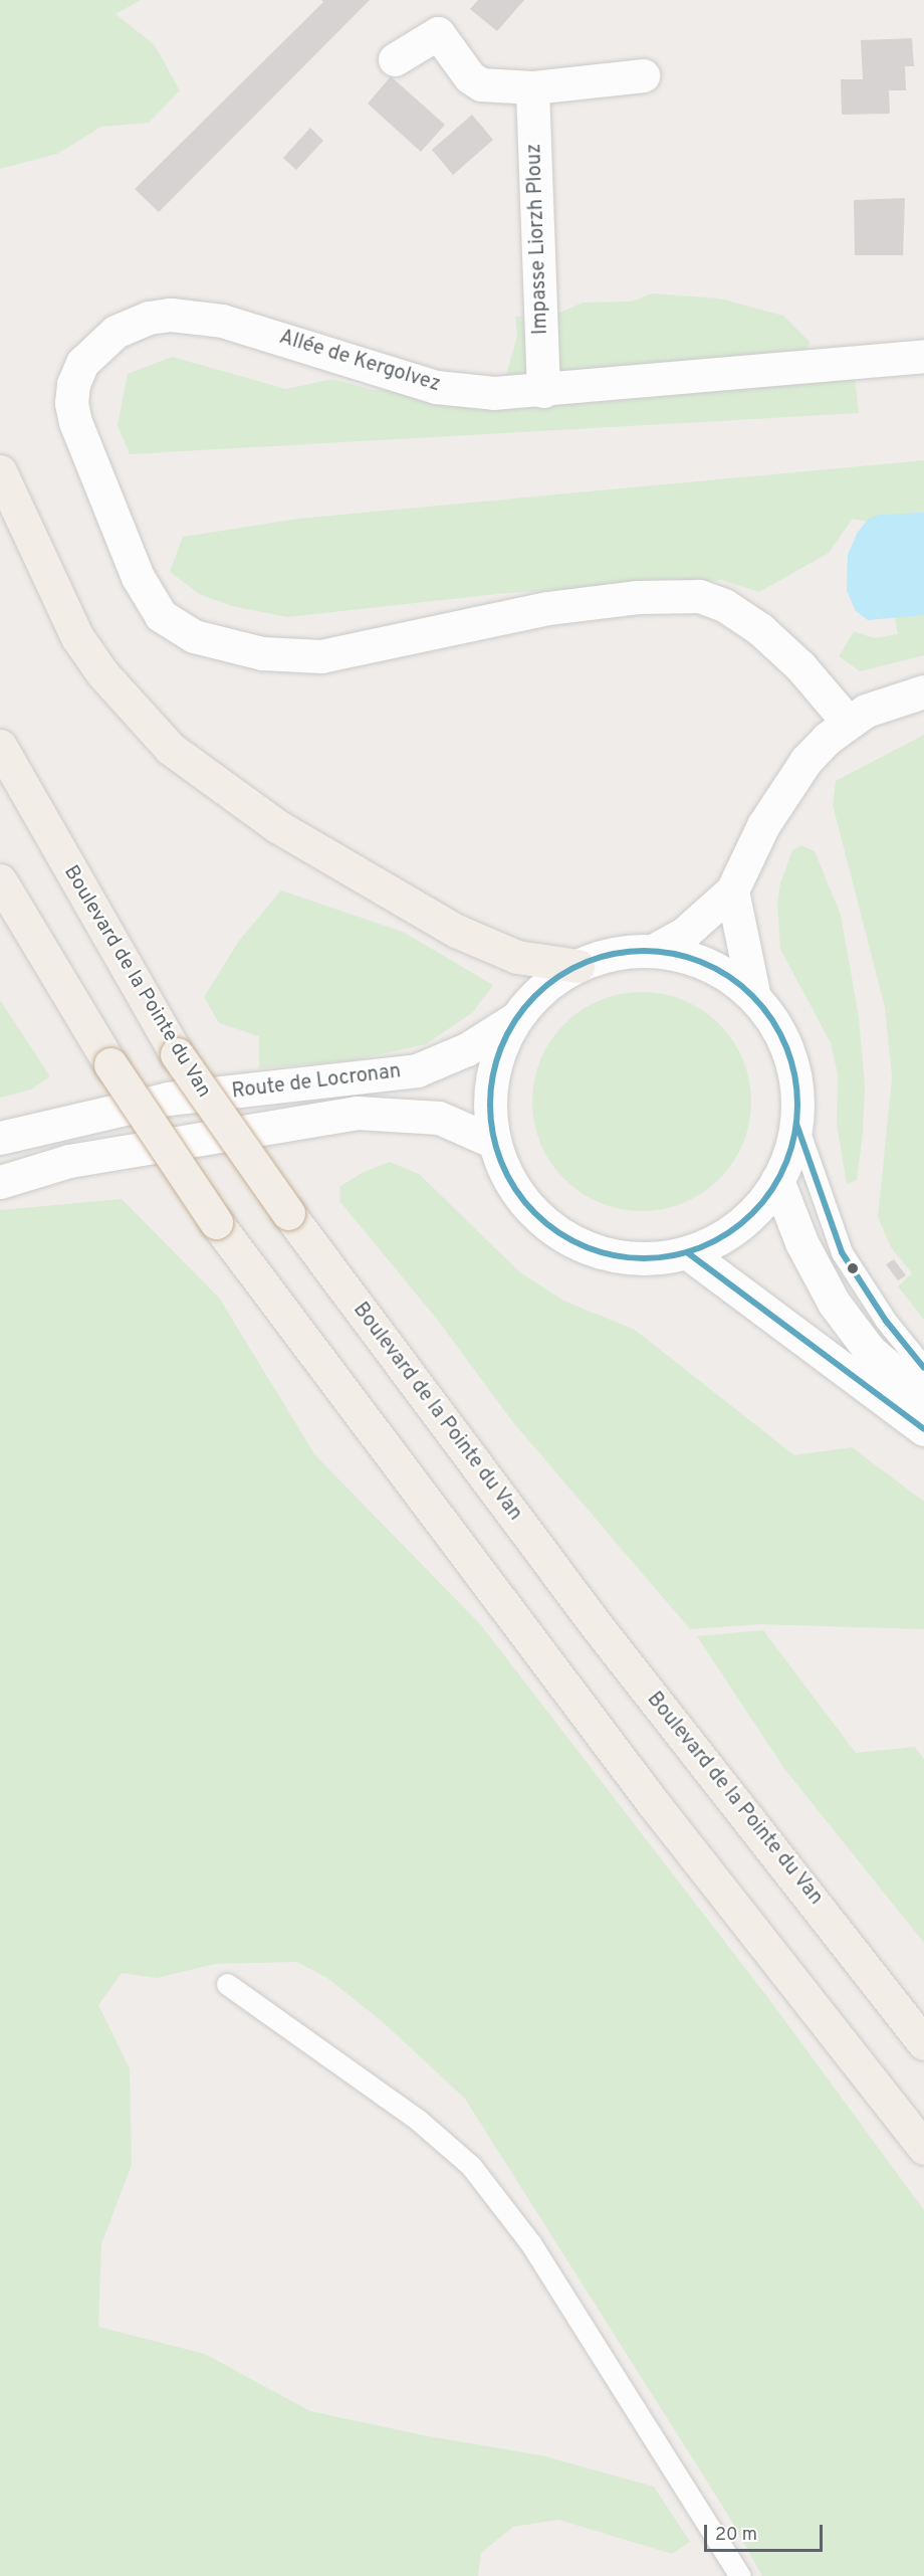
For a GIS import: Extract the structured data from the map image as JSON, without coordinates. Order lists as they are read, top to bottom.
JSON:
{
  "streets": {
    "highway": ["Boulevard de la Pointe du Van"],
    "street": ["Impasse Liorzh Plouz", "Allée de Kergolvez", "Route de Locronan"]
  },
  "crossings": [
    ["Impasse Liorzh Plouz", "Allée de Kergolvez"]
  ],
  "scale_bar": "20 m"
}
